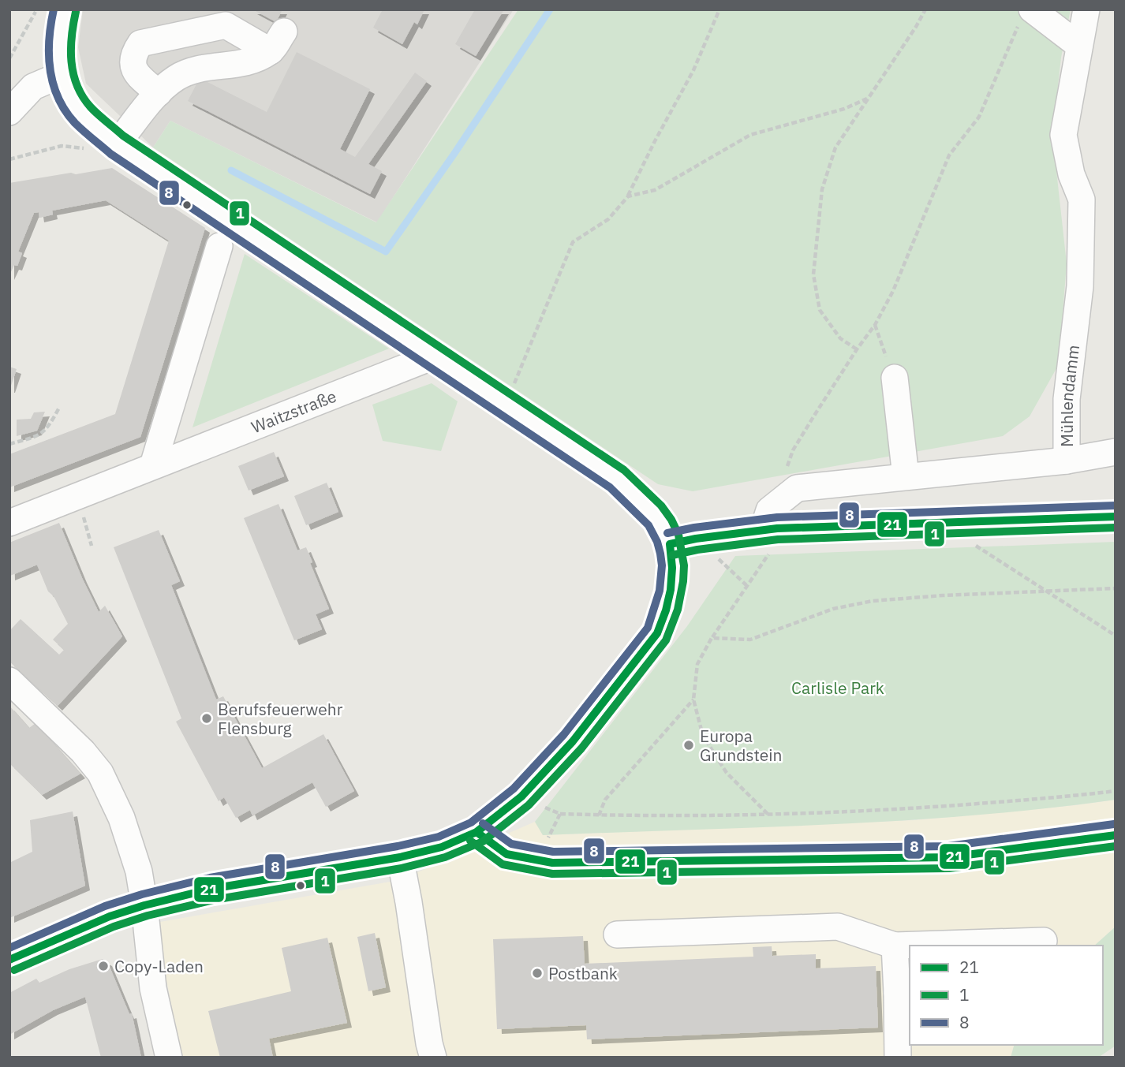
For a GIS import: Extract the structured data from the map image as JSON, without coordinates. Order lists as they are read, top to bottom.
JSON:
{
  "streets": {
    "street": ["Mühlendamm", "Waitzstraße"]
  },
  "parks": ["Carlisle Park"],
  "places": [
    "Berufsfeuerwehr Flensburg",
    "Europa Grundstein",
    "Copy-Laden",
    "Postbank"
  ],
  "lines": ["transit line 8", "transit line 1", "transit line 21"],
  "legend": ["21", "1", "8"]
}
